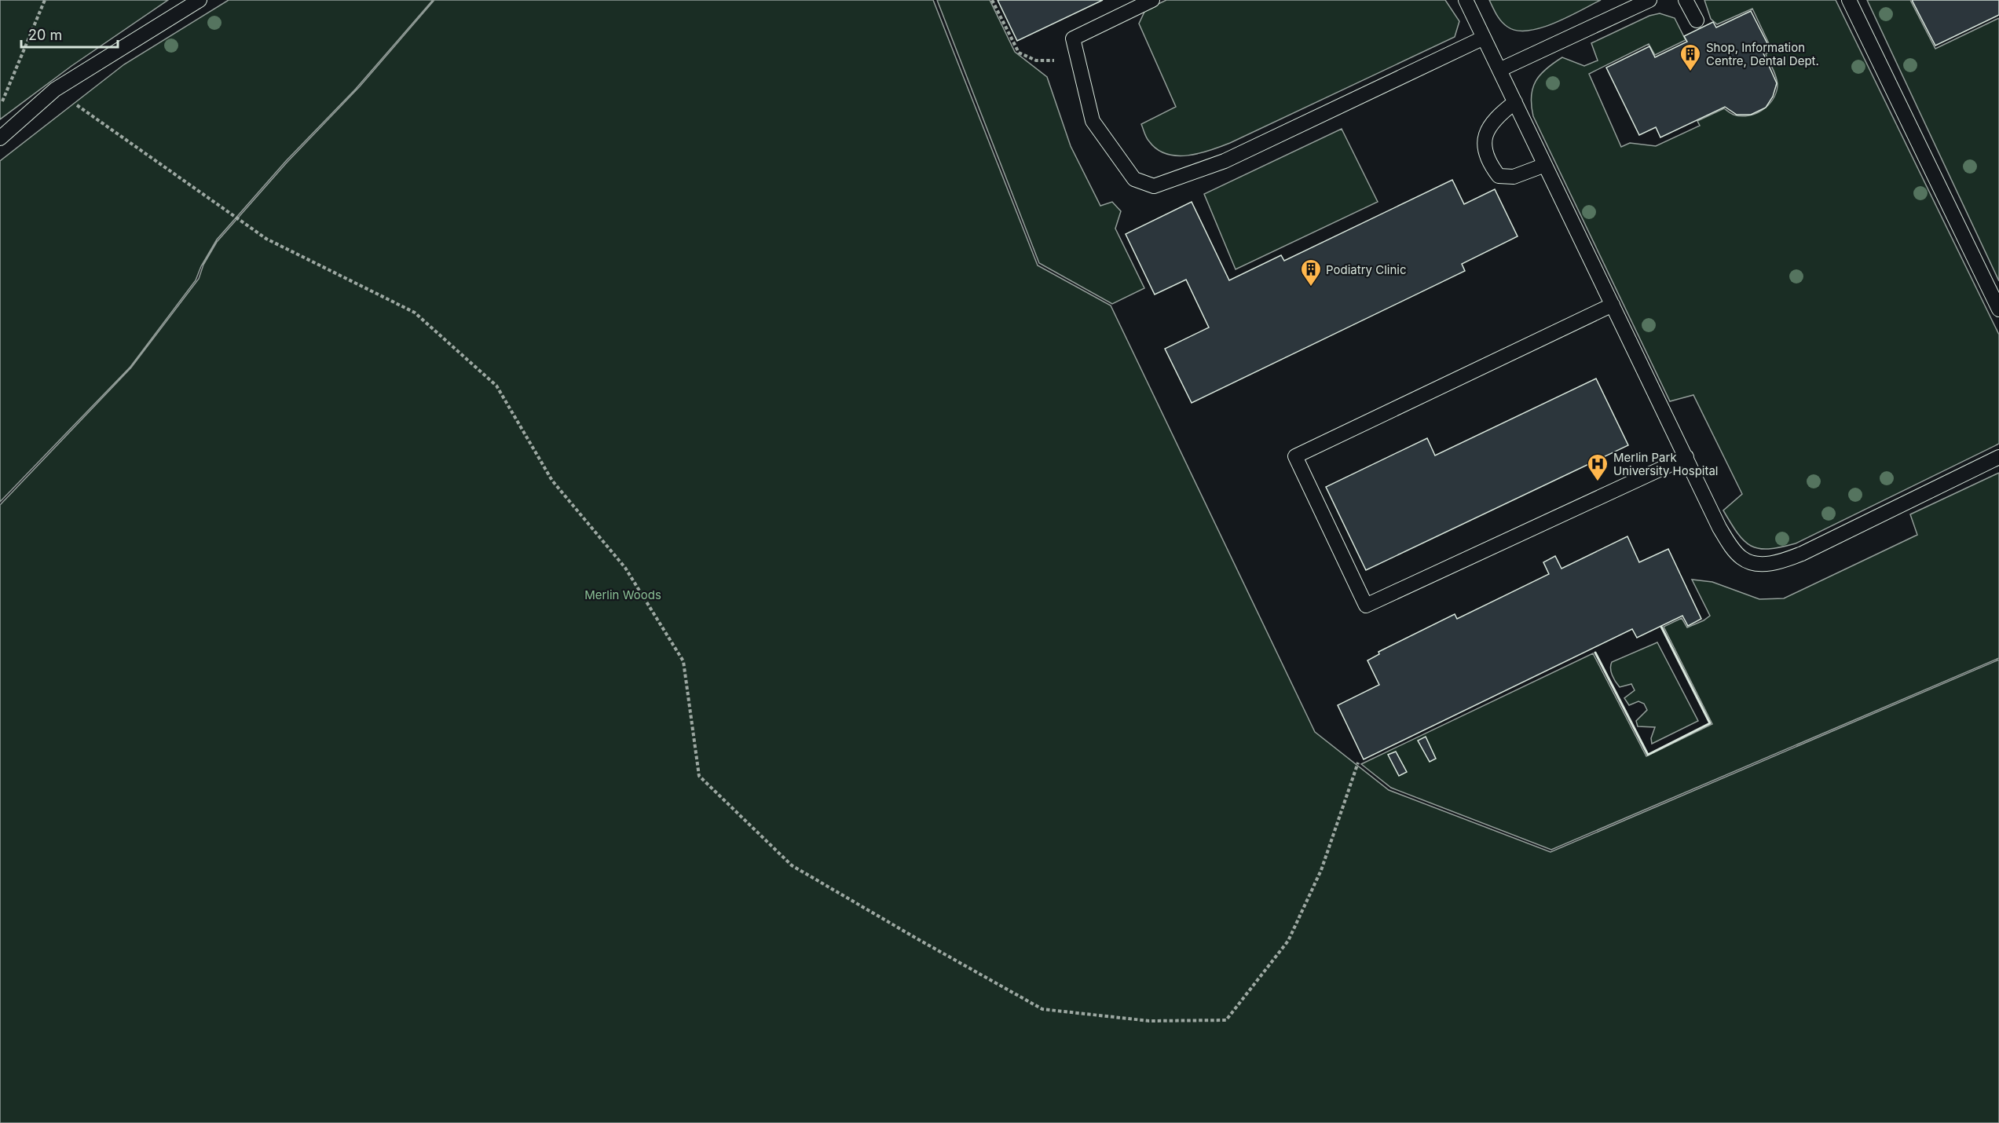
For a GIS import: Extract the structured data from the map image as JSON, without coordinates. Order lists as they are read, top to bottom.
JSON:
{
  "parks": ["Merlin Woods"],
  "places": {
    "building": ["Shop, Information Centre, Dental Dept.", "Podiatry Clinic"],
    "hospital": ["Merlin Park University Hospital"]
  },
  "scale_bar": "20 m"
}
